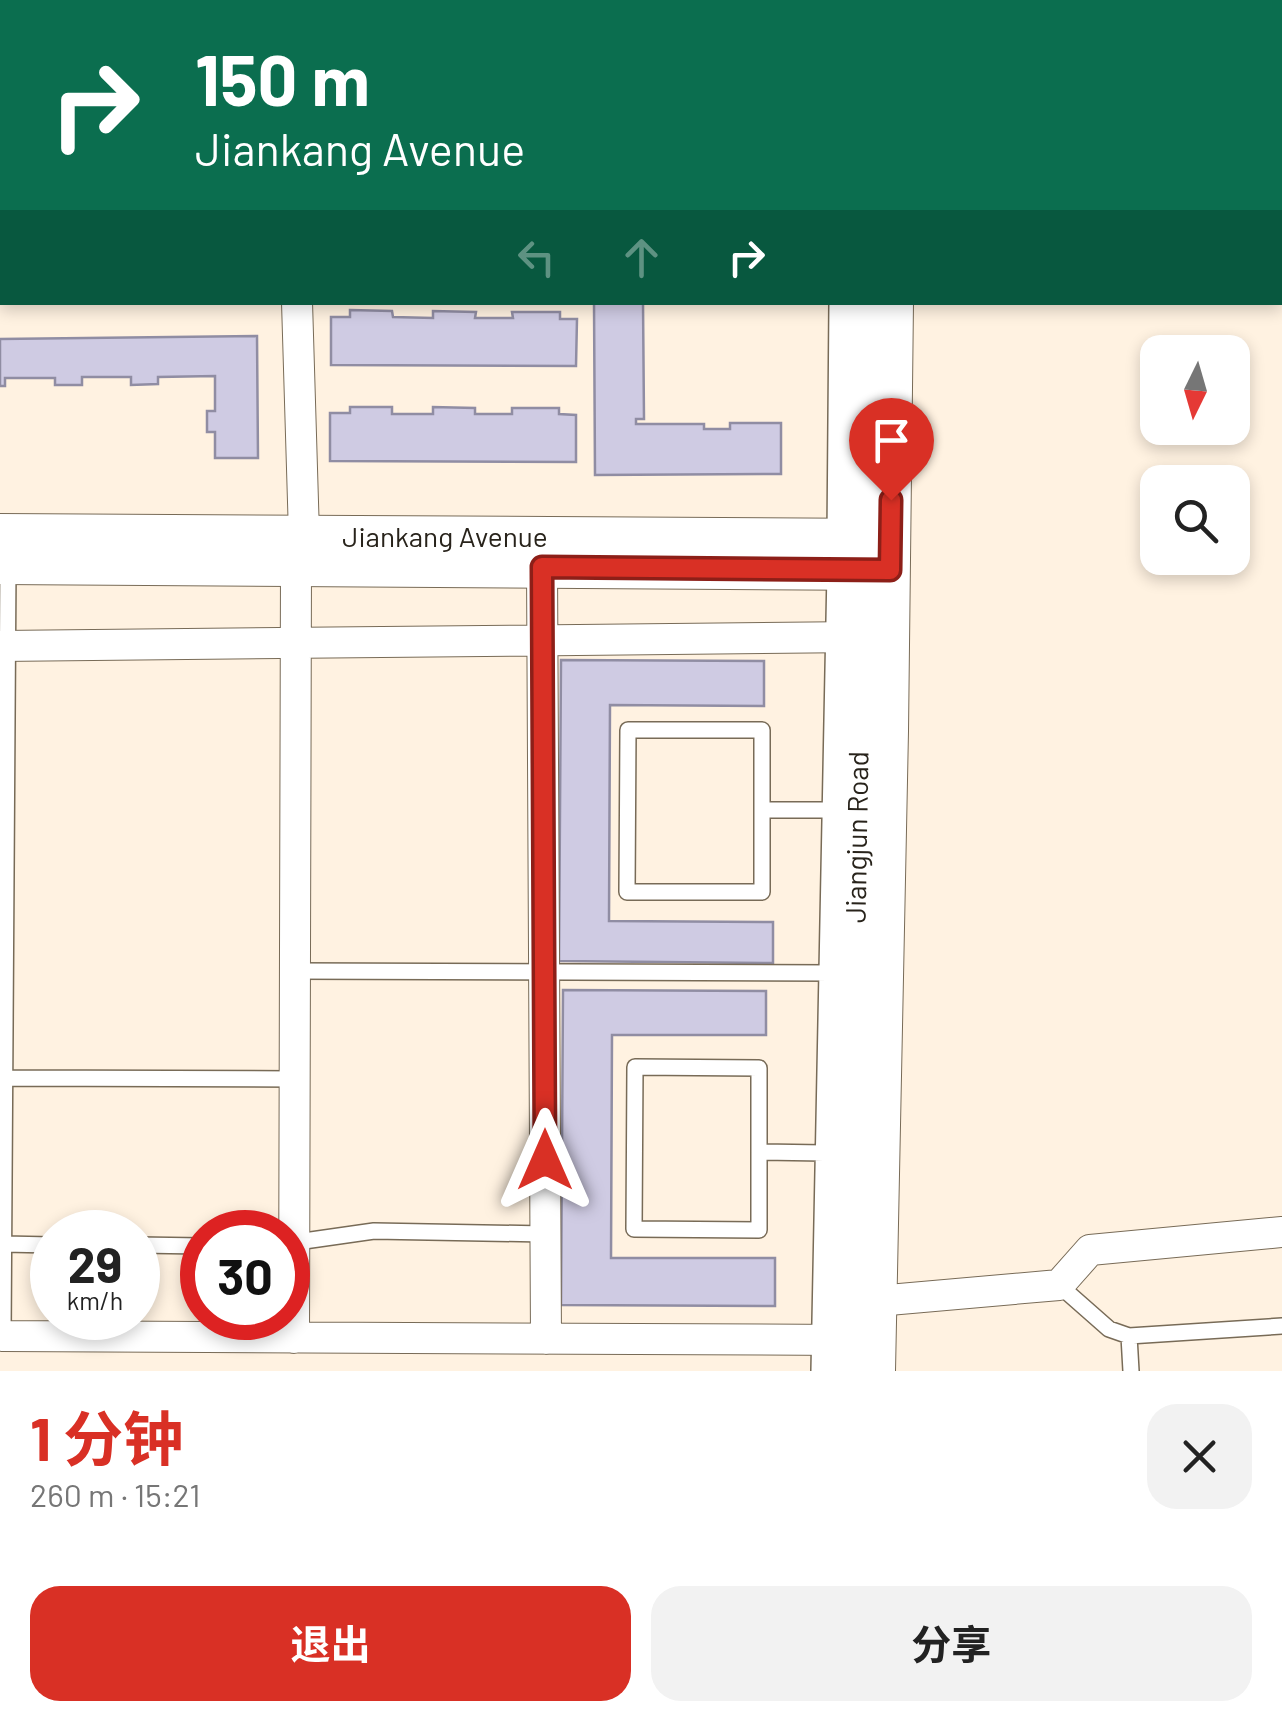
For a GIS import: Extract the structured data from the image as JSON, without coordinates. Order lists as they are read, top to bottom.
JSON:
{
  "streets": {
    "main road": ["Jiankang Avenue", "Jiangjun Road"]
  },
  "crossings": [
    ["Jiankang Avenue", "Jiangjun Road"]
  ],
  "north": "bottom",
  "page": {
    "turn": ["150 m", "Jiankang Avenue"],
    "speed": "29 km/h",
    "limit": "30",
    "heading": ["1 分钟", "260 m · 15:21"],
    "buttons": ["退出", "分享"]
  }
}
